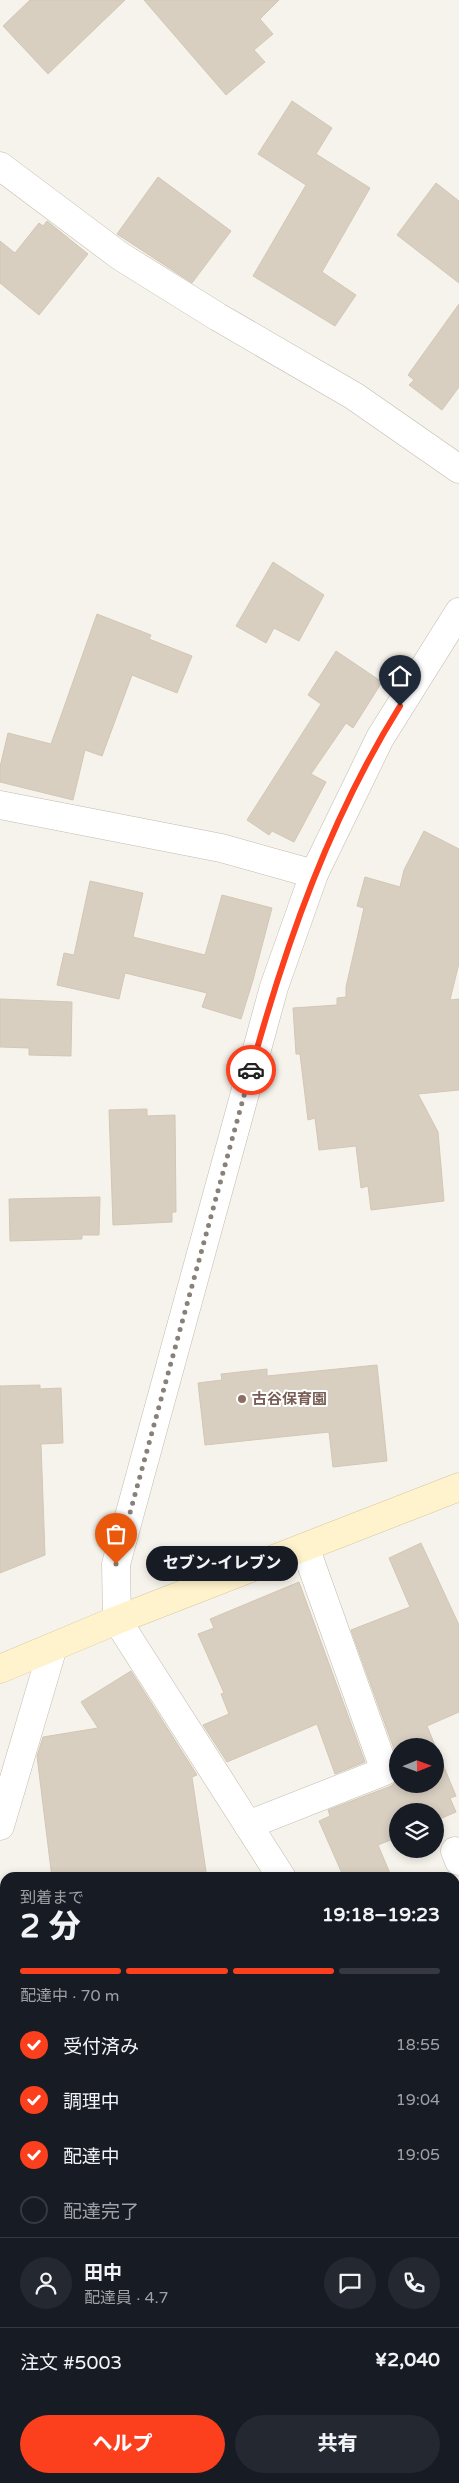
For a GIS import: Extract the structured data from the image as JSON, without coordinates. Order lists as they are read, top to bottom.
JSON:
{
  "places": ["古谷保育園", "セブン-イレブン"],
  "north": "right",
  "page": {
    "bubble": "セブン-イレブン",
    "heading": ["2 分", "到着まで", "19:18–19:23"],
    "panel": [
      "田中",
      "配達員 · 4.7",
      "注文 #5003",
      "¥2,040"
    ],
    "bar": "配達中 · 70 m",
    "list": [
      ["受付済み", "18:55"],
      ["調理中", "19:04"],
      ["配達中", "19:05"],
      "配達完了"
    ],
    "buttons": ["ヘルプ", "共有"]
  }
}
